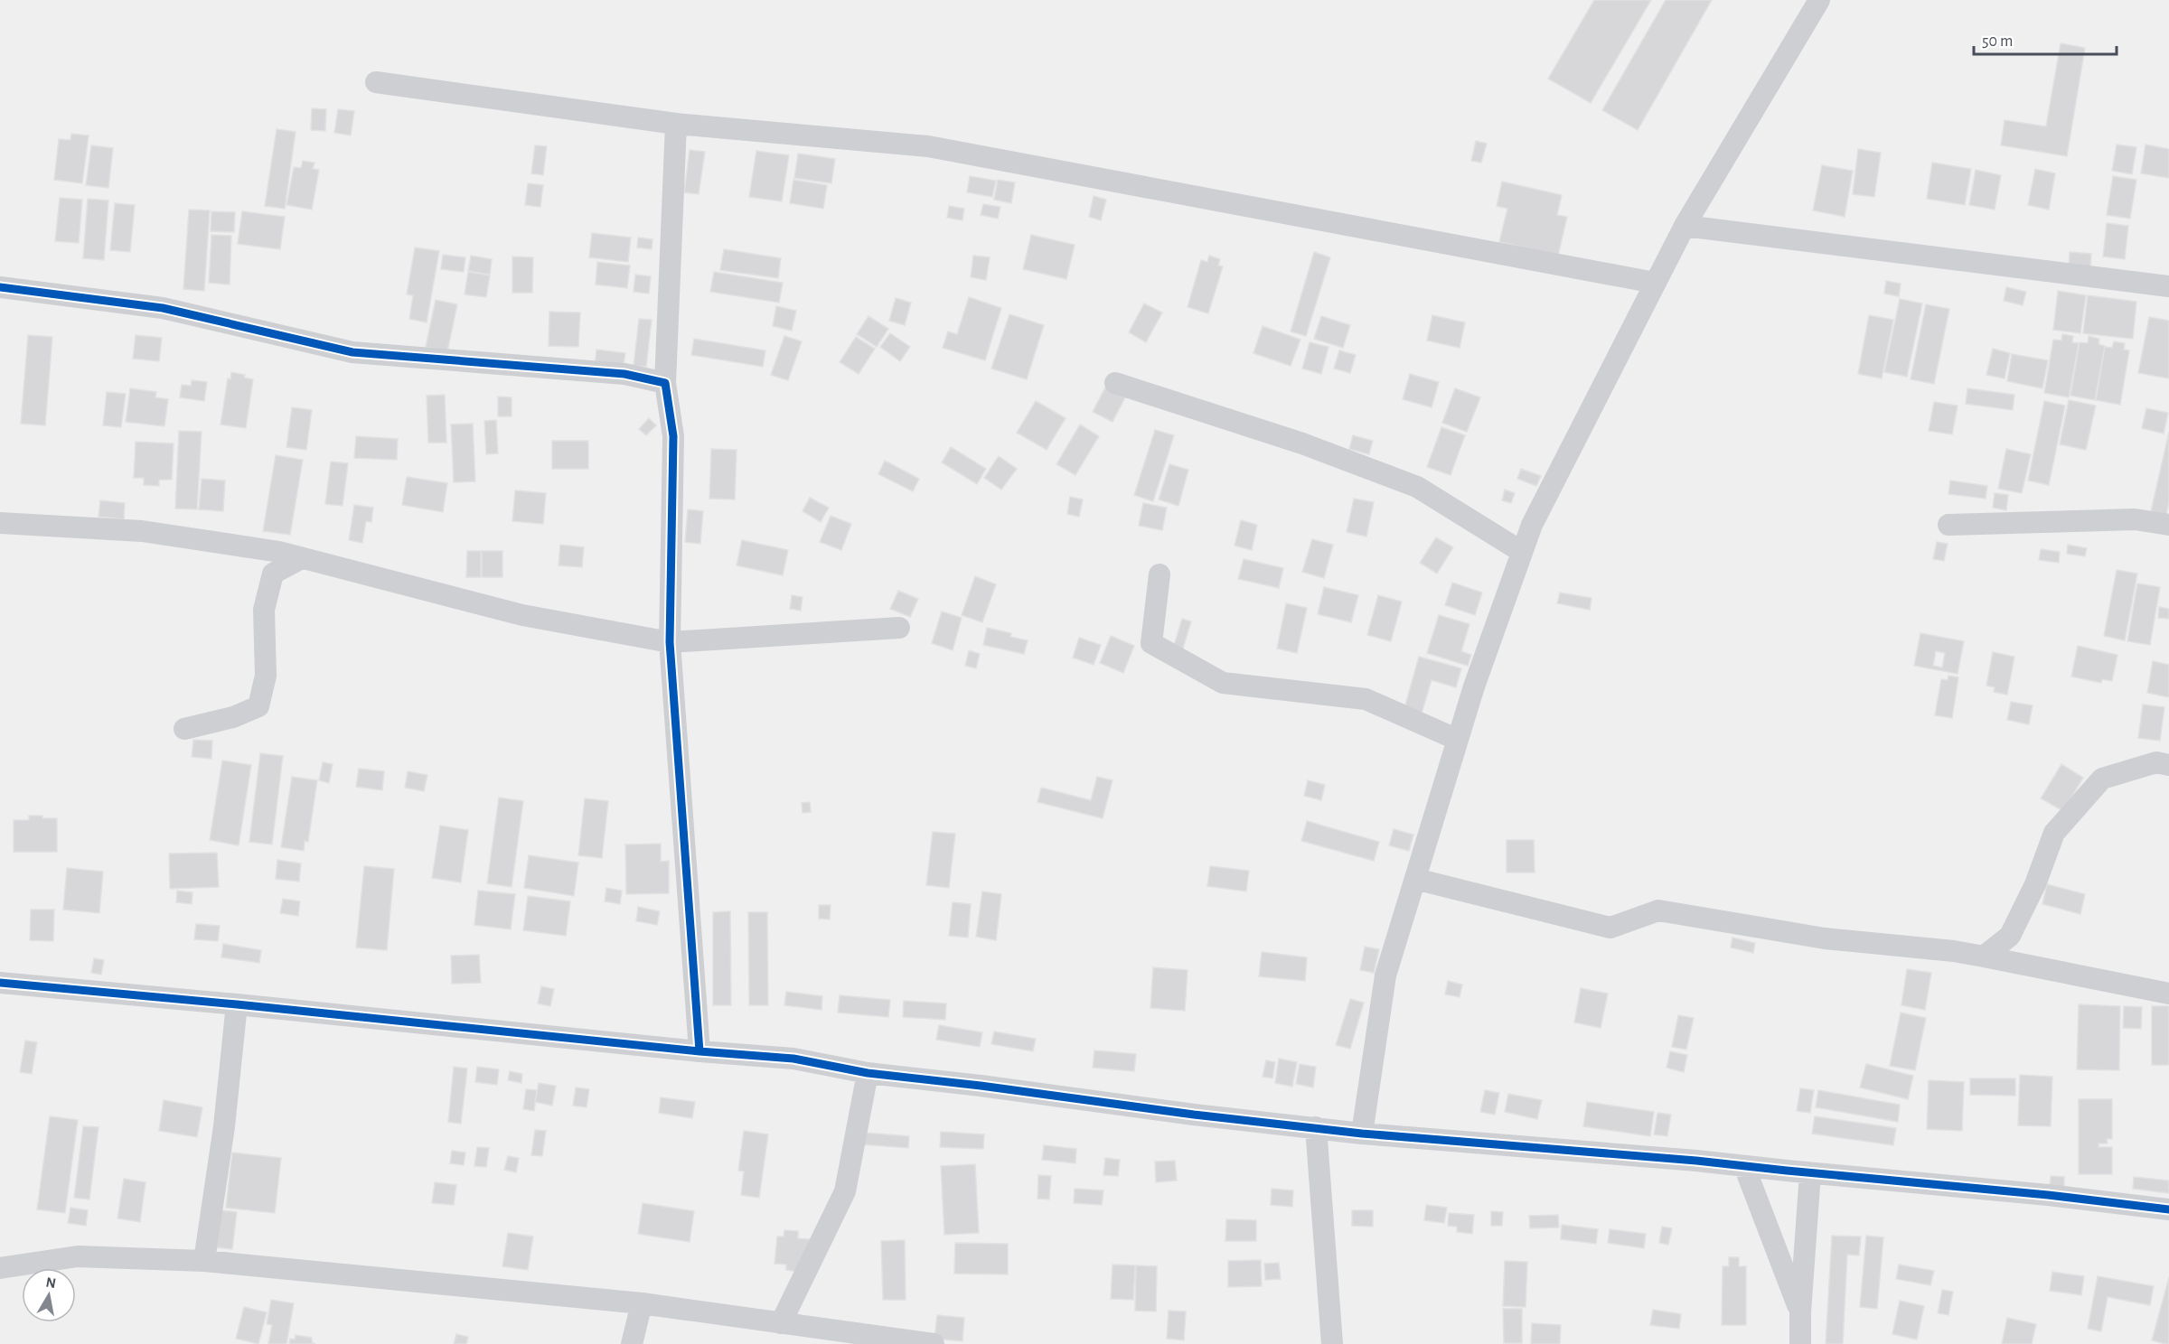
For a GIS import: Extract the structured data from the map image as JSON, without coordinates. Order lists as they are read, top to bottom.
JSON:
{
  "scale_bar": "50 m",
  "north": "top"
}
